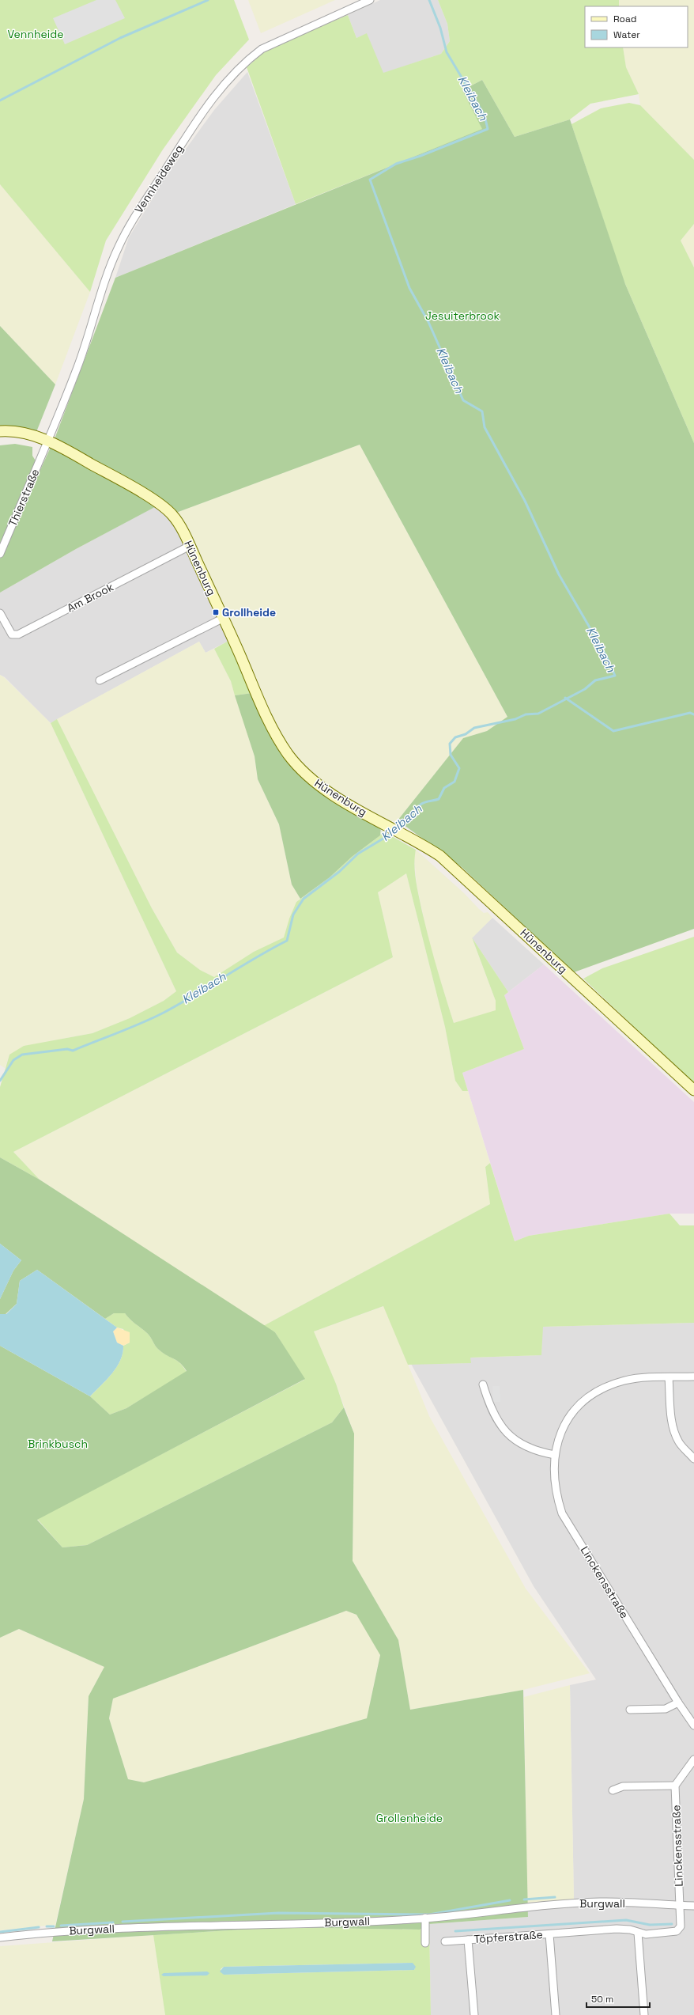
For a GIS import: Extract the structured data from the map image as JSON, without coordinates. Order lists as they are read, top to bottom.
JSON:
{
  "streets": {
    "street": [
      "Vennheideweg",
      "Thierstraße",
      "Hünenburg",
      "Am Brook",
      "Linckensstraße",
      "Burgwall",
      "Töpferstraße"
    ]
  },
  "crossings": [
    ["Vennheideweg", "Thierstraße"],
    ["Vennheideweg", "Hünenburg"],
    ["Thierstraße", "Hünenburg"],
    ["Hünenburg", "Am Brook"],
    ["Linckensstraße", "Burgwall"],
    ["Linckensstraße", "Töpferstraße"],
    ["Burgwall", "Töpferstraße"]
  ],
  "water": ["Kleibach"],
  "parks": [
    "Vennheide",
    "Jesuiterbrook",
    "Brinkbusch",
    "Grollenheide"
  ],
  "places": {
    "transit": ["Grollheide"]
  },
  "legend": ["Road", "Water"],
  "scale_bar": "50 m"
}
